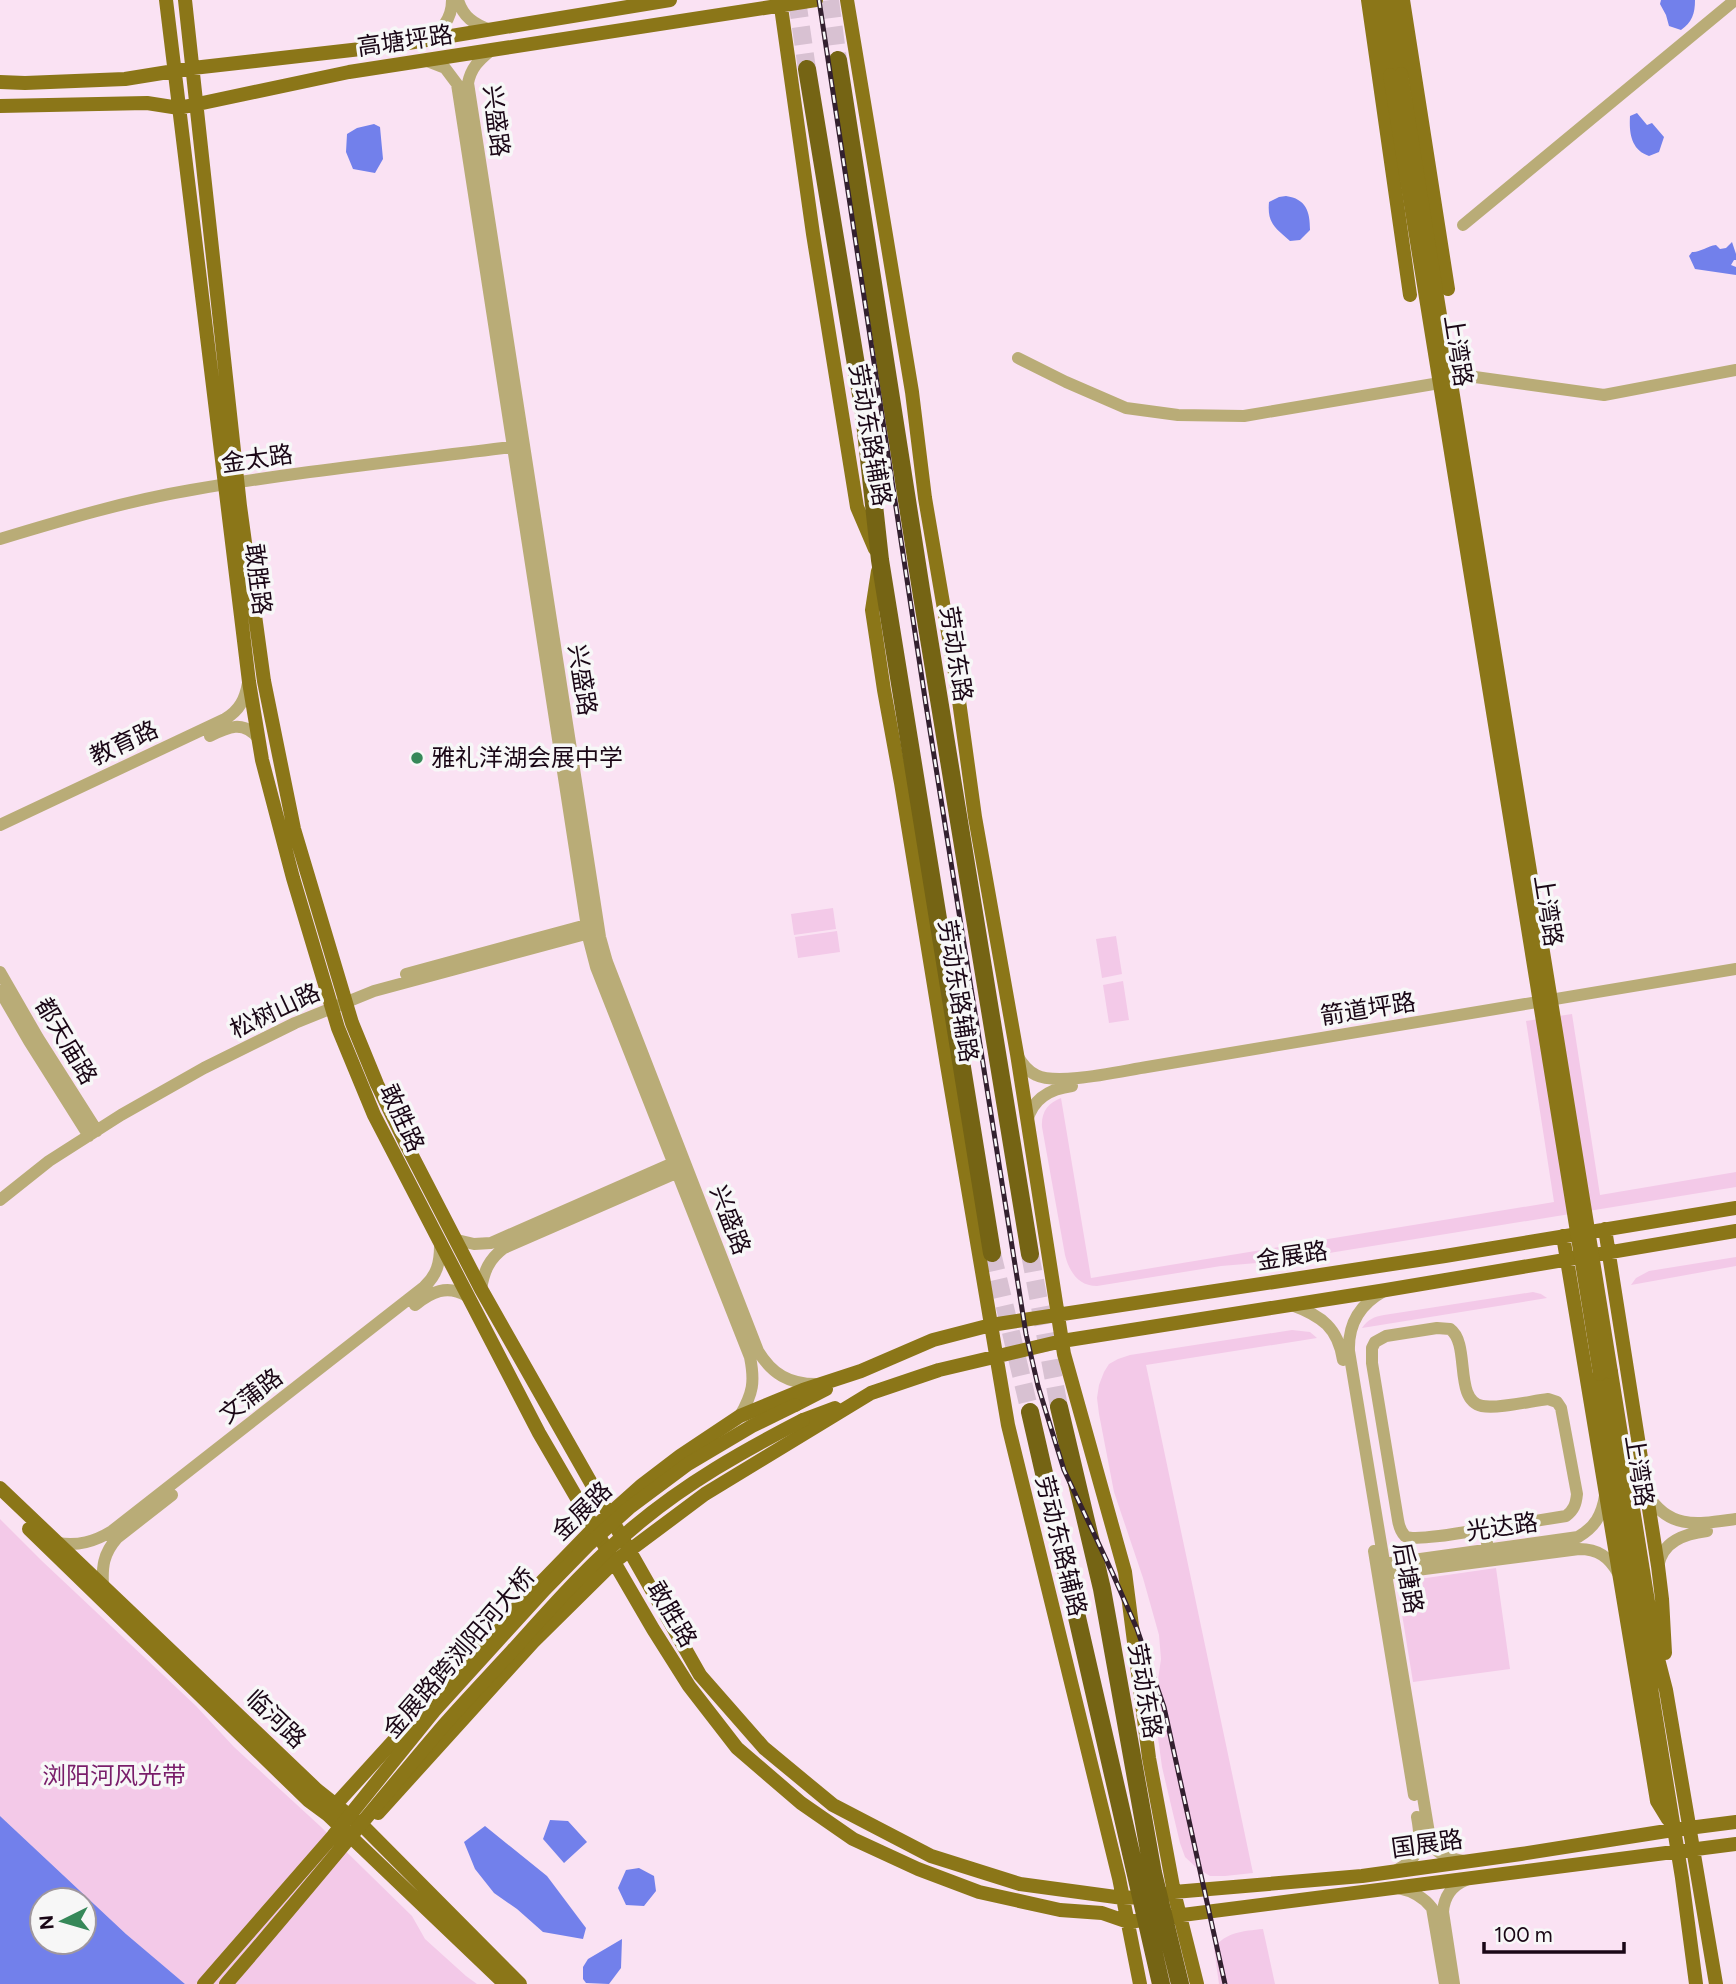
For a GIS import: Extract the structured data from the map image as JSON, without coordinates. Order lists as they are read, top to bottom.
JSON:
{
  "streets": {
    "highway": ["劳动东路"],
    "main road": [
      "高塘坪路",
      "上湾路",
      "劳动东路辅路",
      "敢胜路",
      "金展路",
      "金展路跨浏阳河大桥",
      "临河路",
      "国展路"
    ],
    "street": [
      "兴盛路",
      "金太路",
      "教育路",
      "箭道坪路",
      "松树山路",
      "都天庙路",
      "文蒲路",
      "光达路",
      "后塘路"
    ]
  },
  "crossings": [
    ["高塘坪路", "兴盛路"],
    ["高塘坪路", "劳动东路辅路"],
    ["高塘坪路", "敢胜路"],
    ["兴盛路", "金太路"],
    ["兴盛路", "松树山路"],
    ["兴盛路", "金展路"],
    ["上湾路", "金展路"],
    ["上湾路", "光达路"],
    ["上湾路", "国展路"],
    ["劳动东路辅路", "敢胜路"],
    ["劳动东路辅路", "劳动东路"],
    ["劳动东路辅路", "箭道坪路"],
    ["劳动东路辅路", "金展路"],
    ["劳动东路辅路", "国展路"],
    ["金太路", "敢胜路"],
    ["敢胜路", "劳动东路"],
    ["敢胜路", "教育路"],
    ["敢胜路", "松树山路"],
    ["敢胜路", "金展路"],
    ["敢胜路", "文蒲路"],
    ["敢胜路", "国展路"],
    ["劳动东路", "国展路"],
    ["松树山路", "都天庙路"],
    ["金展路", "后塘路"],
    ["金展路", "金展路跨浏阳河大桥"],
    ["金展路", "临河路"],
    ["文蒲路", "临河路"],
    ["光达路", "后塘路"],
    ["后塘路", "国展路"]
  ],
  "parks": ["浏阳河风光带"],
  "places": ["雅礼洋湖会展中学"],
  "scale_bar": "100 m",
  "north": "left"
}
